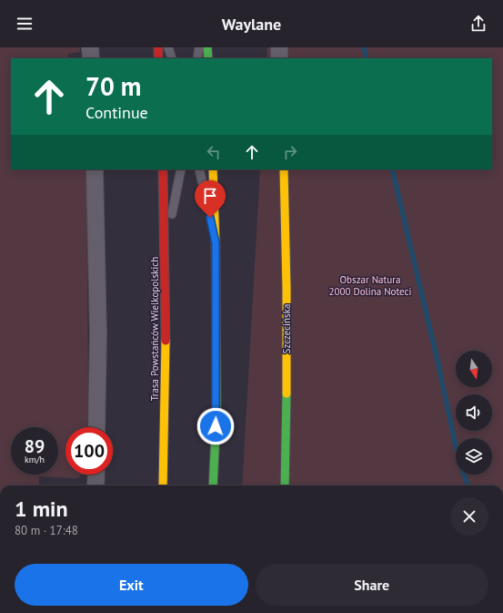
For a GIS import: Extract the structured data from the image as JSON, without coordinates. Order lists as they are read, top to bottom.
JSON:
{
  "streets": {
    "main road": ["Trasa Powstańców Wielkopolskich", "Szczecińska"]
  },
  "parks": ["Obszar Natura 2000 Dolina Noteci"],
  "north": "bottom",
  "page": {
    "header": "Waylane",
    "turn": ["70 m", "Continue"],
    "speed": "89 km/h",
    "limit": "100",
    "heading": ["1 min", "80 m · 17:48"],
    "buttons": ["Exit", "Share"]
  }
}
